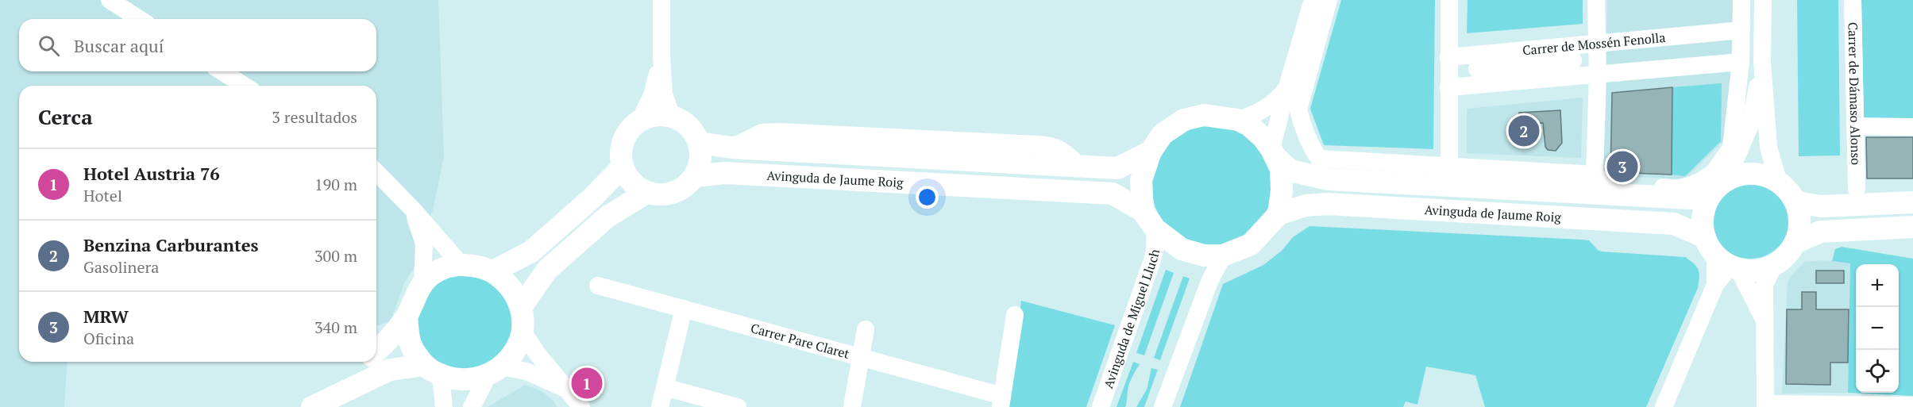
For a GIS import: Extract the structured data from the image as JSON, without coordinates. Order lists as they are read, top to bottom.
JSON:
{
  "streets": {
    "main road": ["Avinguda de Jaume Roig"],
    "street": [
      "Carrer de Mossén Fenolla",
      "Carrer de Dámaso Alonso",
      "Avinguda de Miguel Lluch",
      "Carrer Pare Claret"
    ]
  },
  "crossings": [
    ["Avinguda de Jaume Roig", "Avinguda de Miguel Lluch"]
  ],
  "page": {
    "search": "Buscar aquí",
    "heading": ["Cerca", "3 resultados"],
    "pins": ["2", "3", "1"],
    "list": [
      {
        "mark": "1",
        "name": "Hotel Austria 76",
        "note": "Hotel",
        "value": "190 m"
      },
      {
        "mark": "2",
        "name": "Benzina Carburantes",
        "note": "Gasolinera",
        "value": "300 m"
      },
      {
        "mark": "3",
        "name": "MRW",
        "note": "Oficina",
        "value": "340 m"
      }
    ],
    "map_buttons": ["+", "−"]
  }
}
